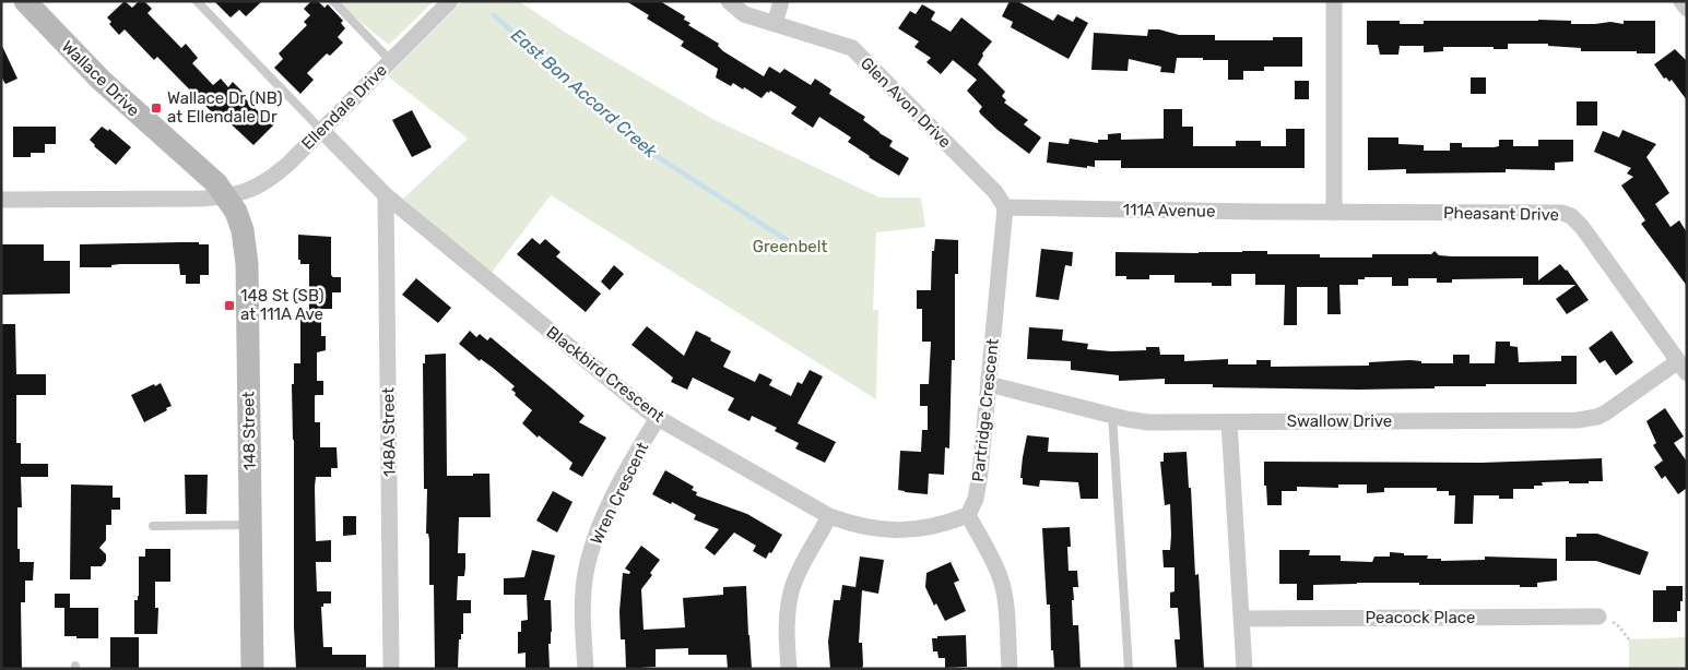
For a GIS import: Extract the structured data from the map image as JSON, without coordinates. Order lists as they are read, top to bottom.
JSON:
{
  "streets": {
    "street": [
      "Wallace Drive",
      "Glen Avon Drive",
      "Ellendale Drive",
      "111A Avenue",
      "Pheasant Drive",
      "Blackbird Crescent",
      "Partridge Crescent",
      "Swallow Drive",
      "148 Street",
      "148A Street",
      "Wren Crescent",
      "Peacock Place"
    ]
  },
  "crossings": [
    ["Wallace Drive", "Ellendale Drive"],
    ["Wallace Drive", "148 Street"],
    ["Glen Avon Drive", "111A Avenue"],
    ["Glen Avon Drive", "Partridge Crescent"],
    ["Ellendale Drive", "Blackbird Crescent"],
    ["Ellendale Drive", "148 Street"],
    ["111A Avenue", "Pheasant Drive"],
    ["111A Avenue", "Partridge Crescent"],
    ["Pheasant Drive", "Swallow Drive"],
    ["Blackbird Crescent", "Partridge Crescent"],
    ["Blackbird Crescent", "148A Street"],
    ["Blackbird Crescent", "Wren Crescent"],
    ["Partridge Crescent", "Swallow Drive"]
  ],
  "water": ["East Bon Accord Creek"],
  "parks": ["Greenbelt"],
  "places": {
    "transit": ["Wallace Dr (NB) at Ellendale Dr", "148 St (SB) at 111A Ave"]
  }
}
